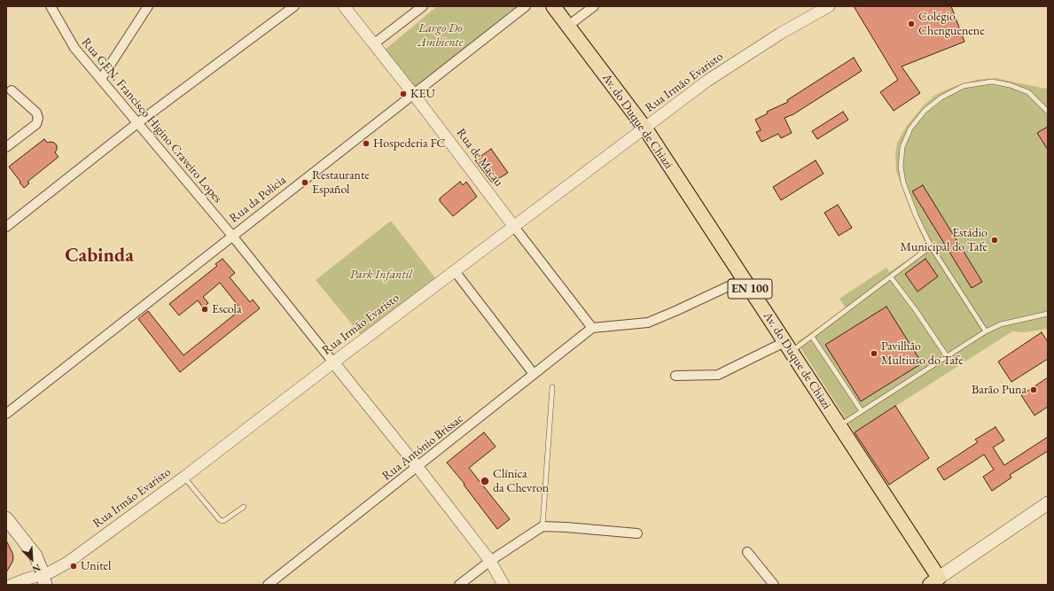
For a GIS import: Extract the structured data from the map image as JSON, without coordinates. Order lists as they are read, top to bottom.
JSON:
{
  "streets": {
    "main road": ["Av. do Duque de Chiazi", "EN 100"],
    "street": [
      "Rua Irmão Evaristo",
      "Rua GEN. Francisco Higino Craveiro Lopes",
      "Rua de Macau",
      "Rua da Policia",
      "Rua António Brissac"
    ]
  },
  "crossings": [
    ["Rua Irmão Evaristo", "Rua GEN. Francisco Higino Craveiro Lopes"],
    ["Rua Irmão Evaristo", "Av. do Duque de Chiazi"],
    ["Rua Irmão Evaristo", "Rua de Macau"],
    ["Rua GEN. Francisco Higino Craveiro Lopes", "Rua da Policia"],
    ["Rua de Macau", "Rua da Policia"],
    ["Rua de Macau", "Rua António Brissac"]
  ],
  "districts": ["Cabinda"],
  "parks": ["Largo Do Ambiente", "Park Infantil"],
  "places": [
    "Colégio Chenguenene",
    "KEU",
    "Hospederia FC",
    "Restaurante Español",
    "Estádio Municipal do Tafe",
    "Escola",
    "Pavilhão Multiuso do Tafe",
    "Barão Puna",
    "Clínica da Chevron",
    "Unitel"
  ],
  "north": "bottom right"
}
